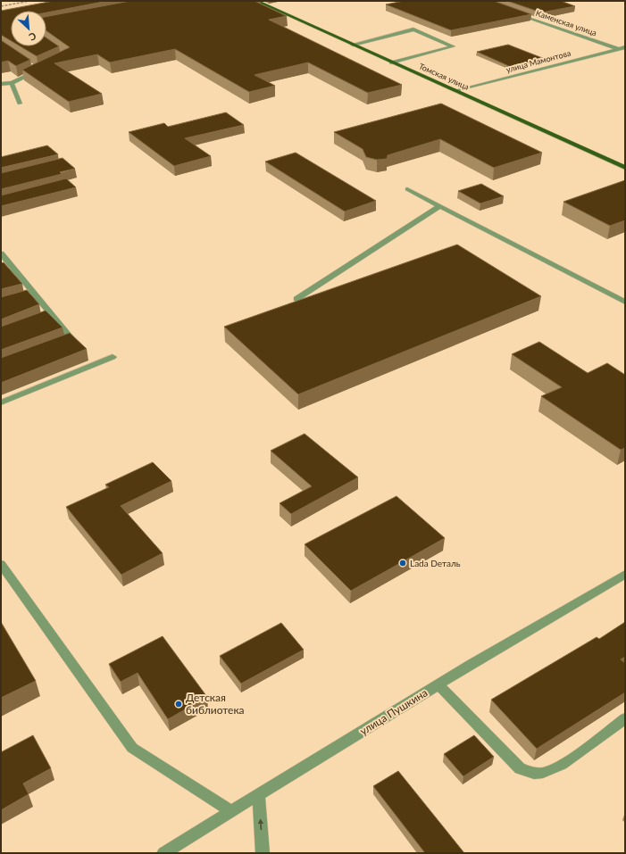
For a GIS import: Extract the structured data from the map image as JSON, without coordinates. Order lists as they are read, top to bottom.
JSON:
{
  "streets": {
    "main road": ["Томская улица"],
    "street": ["Каменская улица", "улица Мамонтова", "улица Пушкина"]
  },
  "crossings": [
    ["Каменская улица", "улица Мамонтова"],
    ["улица Мамонтова", "Томская улица"]
  ],
  "places": ["Lada Dеталь", "Детская библиотека"],
  "north": "bottom right"
}
